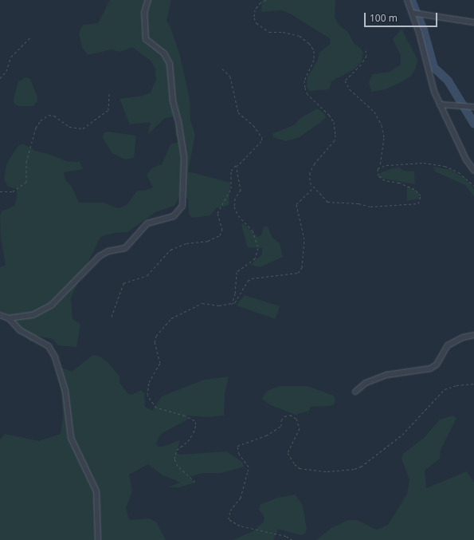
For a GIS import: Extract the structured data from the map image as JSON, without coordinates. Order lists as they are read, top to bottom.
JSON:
{
  "scale_bar": "100 m"
}
